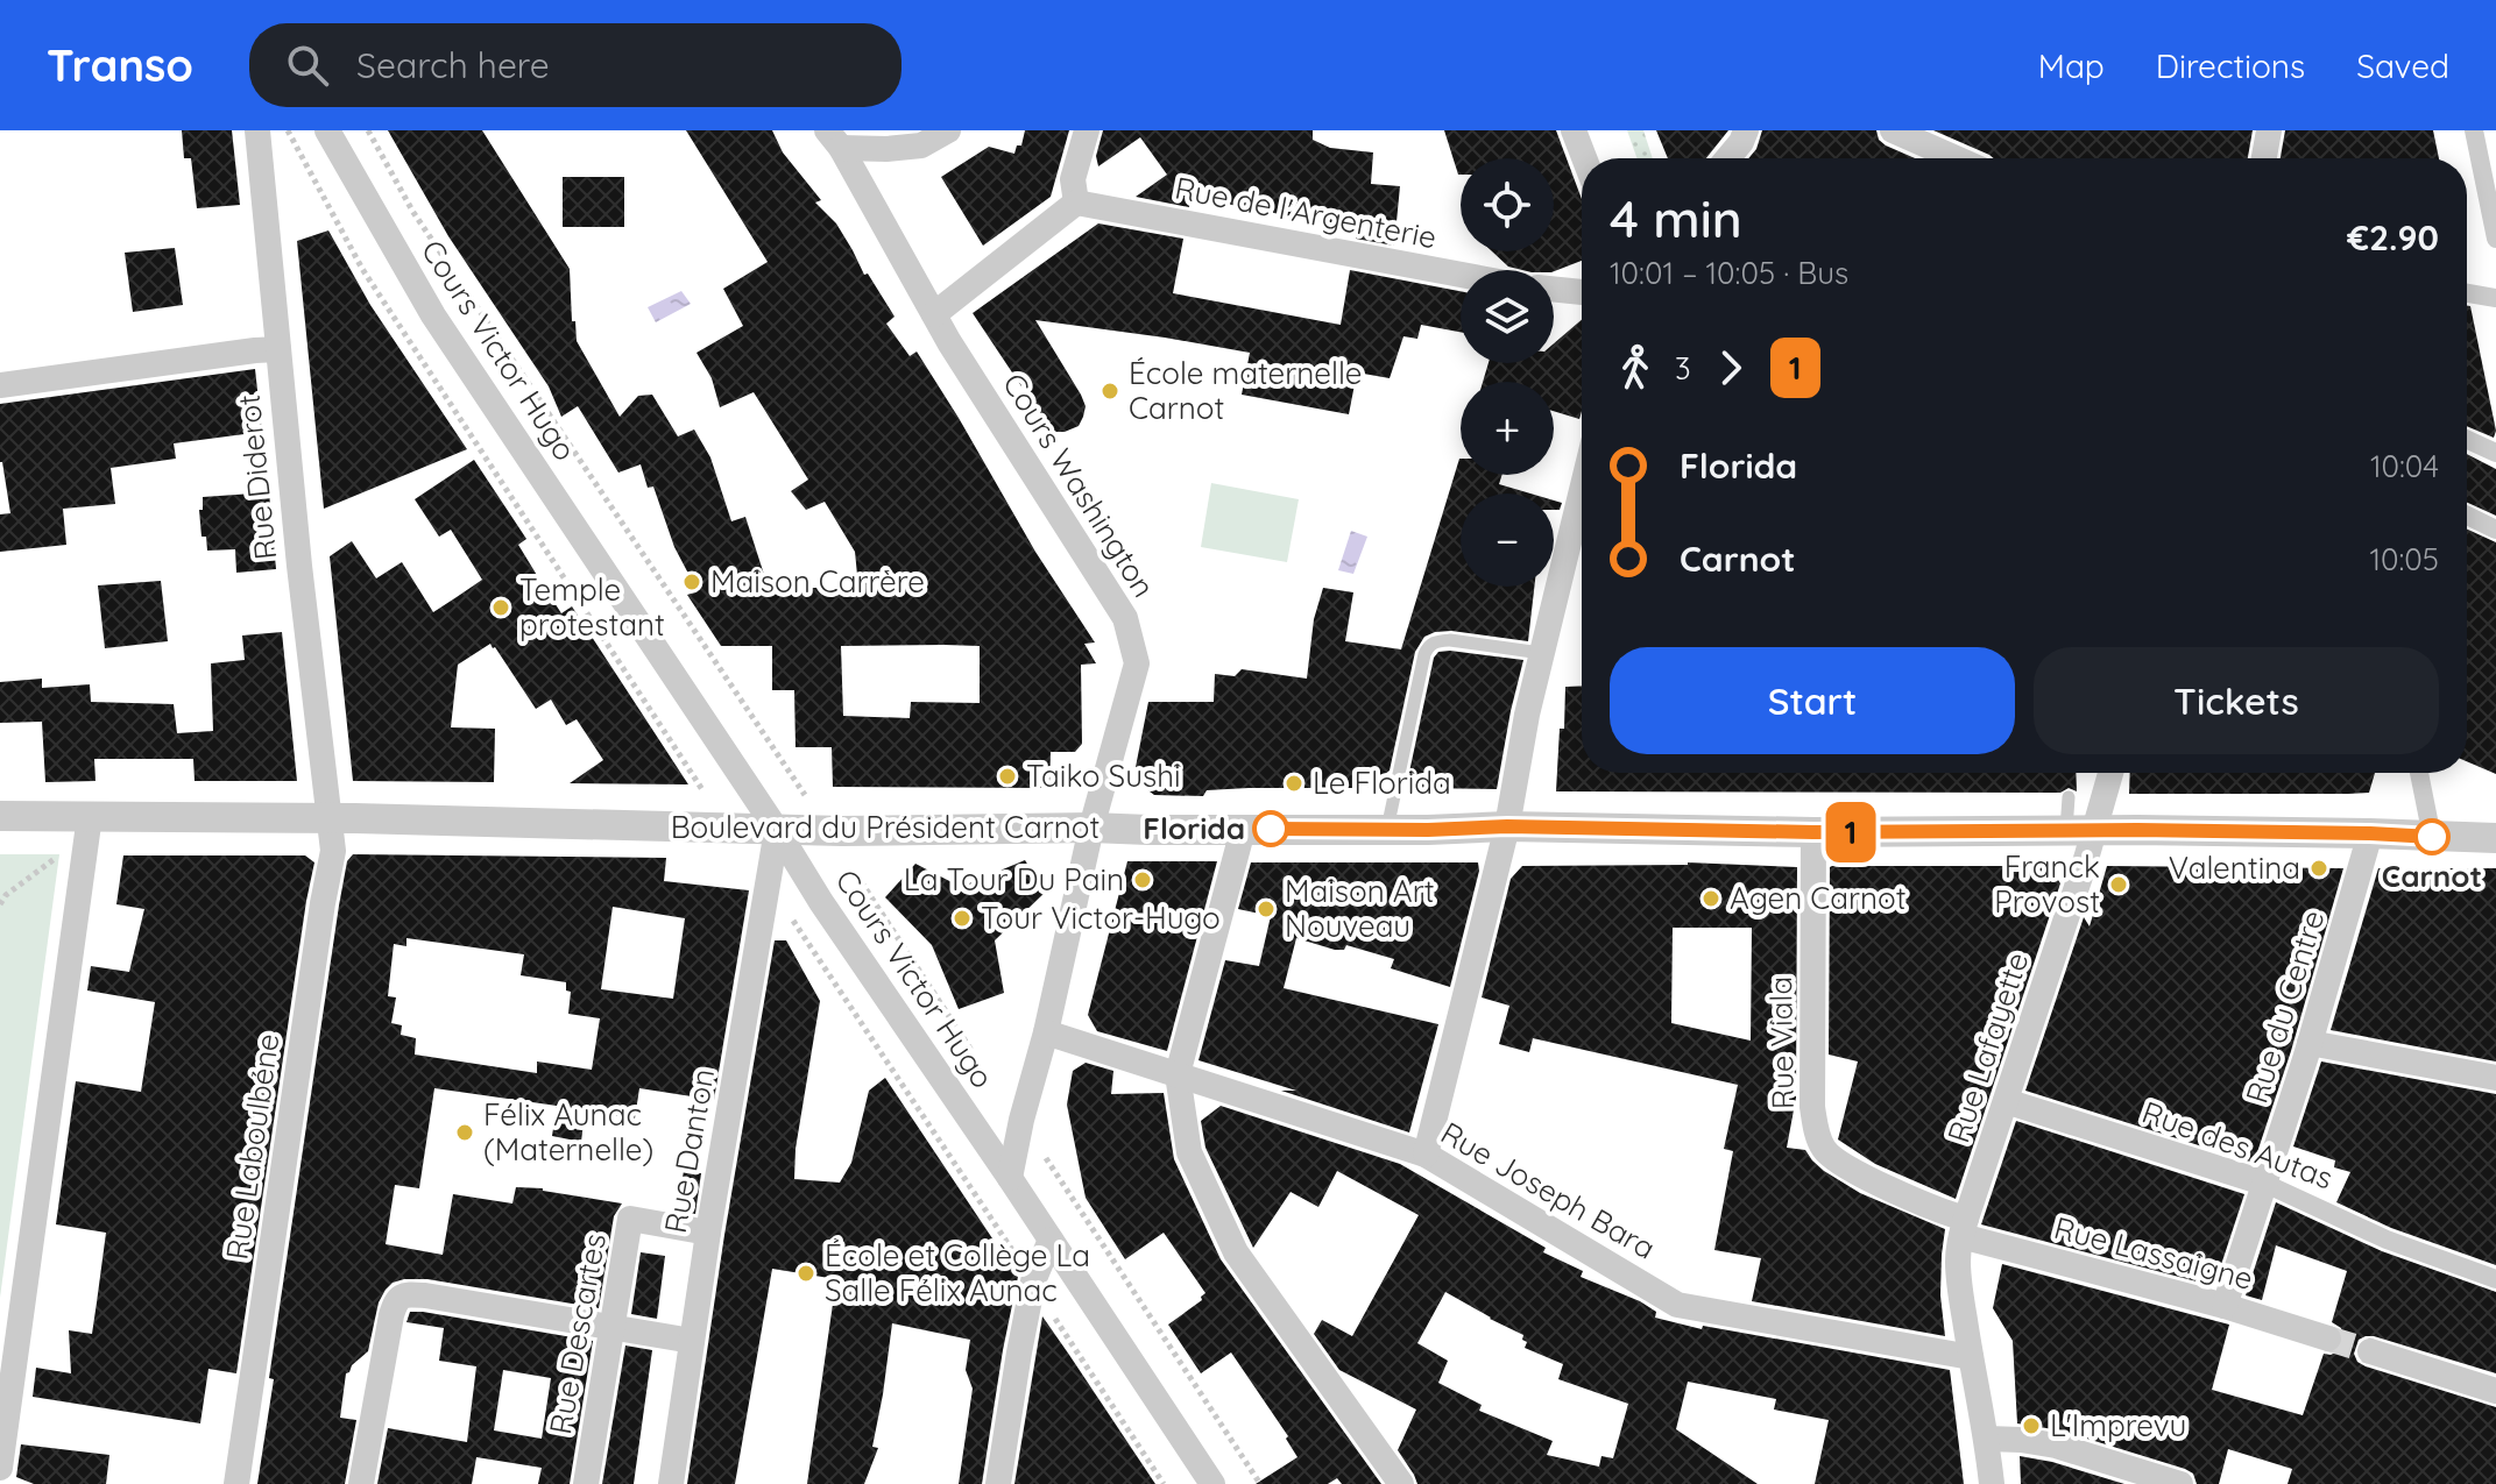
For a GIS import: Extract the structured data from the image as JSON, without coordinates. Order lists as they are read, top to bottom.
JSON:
{
  "streets": {
    "street": [
      "Rue de l'Argenterie",
      "Cours Victor Hugo",
      "Rue Diderot",
      "Cours Washington",
      "Boulevard du Président Carnot",
      "Rue du Centre",
      "Rue Viala",
      "Rue Lafayette",
      "Rue des Autas",
      "Rue Laboulbéne",
      "Rue Danton",
      "Rue Joseph Bara",
      "Rue Lassaigne",
      "Rue Descartes"
    ]
  },
  "crossings": [
    ["Cours Victor Hugo", "Cours Washington"],
    ["Cours Victor Hugo", "Boulevard du Président Carnot"],
    ["Cours Victor Hugo", "Rue Danton"],
    ["Rue Diderot", "Boulevard du Président Carnot"],
    ["Rue Diderot", "Rue Laboulbéne"],
    ["Cours Washington", "Boulevard du Président Carnot"],
    ["Cours Washington", "Rue Joseph Bara"],
    ["Boulevard du Président Carnot", "Rue du Centre"],
    ["Boulevard du Président Carnot", "Rue Viala"],
    ["Boulevard du Président Carnot", "Rue Lafayette"],
    ["Boulevard du Président Carnot", "Rue Laboulbéne"],
    ["Boulevard du Président Carnot", "Rue Danton"],
    ["Rue du Centre", "Rue des Autas"],
    ["Rue du Centre", "Rue Lassaigne"],
    ["Rue Viala", "Rue Lafayette"],
    ["Rue Viala", "Rue Lassaigne"],
    ["Rue Lafayette", "Rue des Autas"],
    ["Rue Lafayette", "Rue Joseph Bara"],
    ["Rue Lafayette", "Rue Lassaigne"],
    ["Rue Danton", "Rue Descartes"]
  ],
  "places": [
    "École maternelle Carnot",
    "Maison Carrère",
    "Temple protestant",
    "Taiko Sushi",
    "Le Florida",
    "Florida",
    "Carnot",
    "Valentina",
    "La Tour Du Pain",
    "Franck Provost",
    "Agen Carnot",
    "Maison Art Nouveau",
    "Tour Victor-Hugo",
    "Félix Aunac (Maternelle)",
    "École et Collège La Salle Félix Aunac",
    "L'Imprevu"
  ],
  "lines": ["bus line 1"],
  "page": {
    "header": "Transo",
    "search": "Search here",
    "nav": ["Map", "Directions", "Saved"],
    "on_map": "1",
    "map_buttons": ["+", "−"],
    "heading": ["4 min", "10:01 – 10:05 · Bus", "€2.90"],
    "legs": ["3", "1"],
    "list": [
      {
        "name": "Florida",
        "value": "10:04"
      },
      {
        "name": "Carnot",
        "value": "10:05"
      }
    ],
    "buttons": ["Start", "Tickets"]
  }
}
